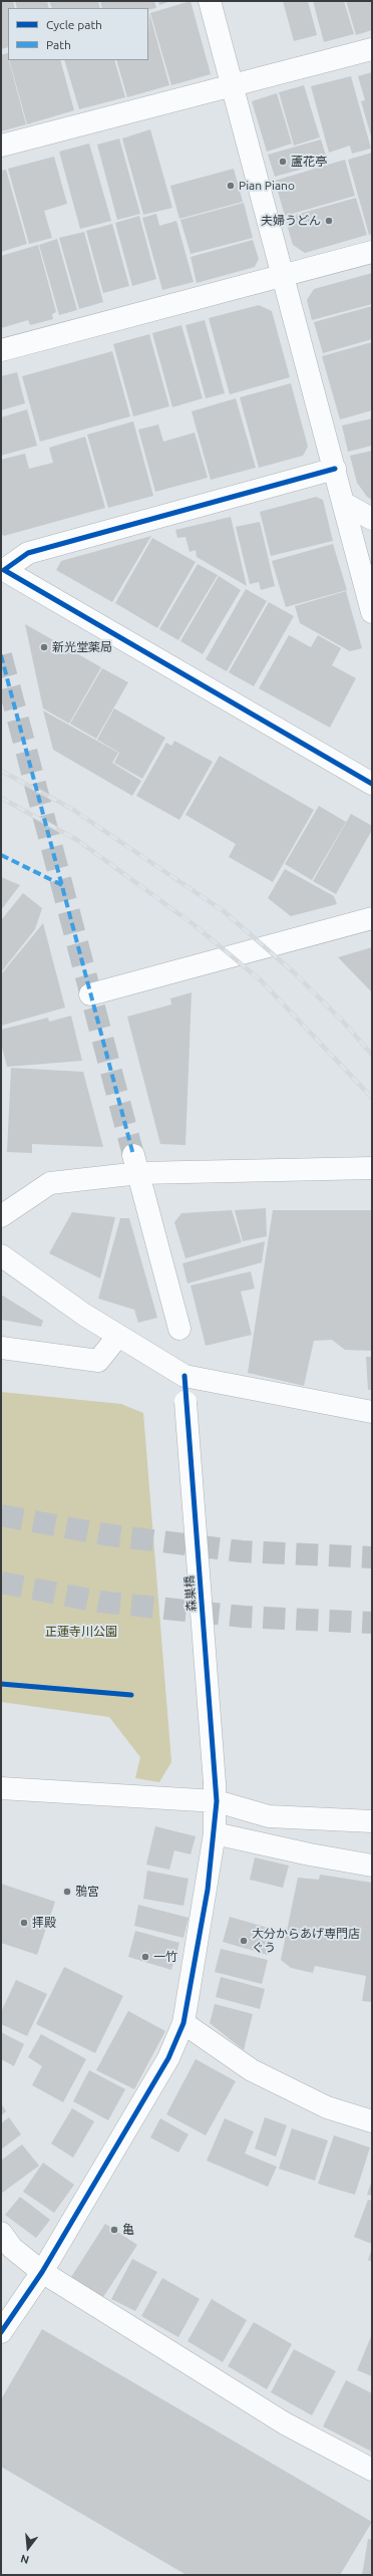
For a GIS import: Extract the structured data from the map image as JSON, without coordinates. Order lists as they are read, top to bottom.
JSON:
{
  "streets": {
    "street": ["森巣橋"]
  },
  "parks": ["正蓮寺川公園"],
  "places": [
    "蘆花亭",
    "Pian Piano",
    "夫婦うどん",
    "新光堂薬局",
    "鴉宮",
    "拝殿",
    "大分からあげ専門店 ぐう",
    "一竹",
    "亀"
  ],
  "legend": ["Cycle path", "Path"],
  "north": "bottom"
}
